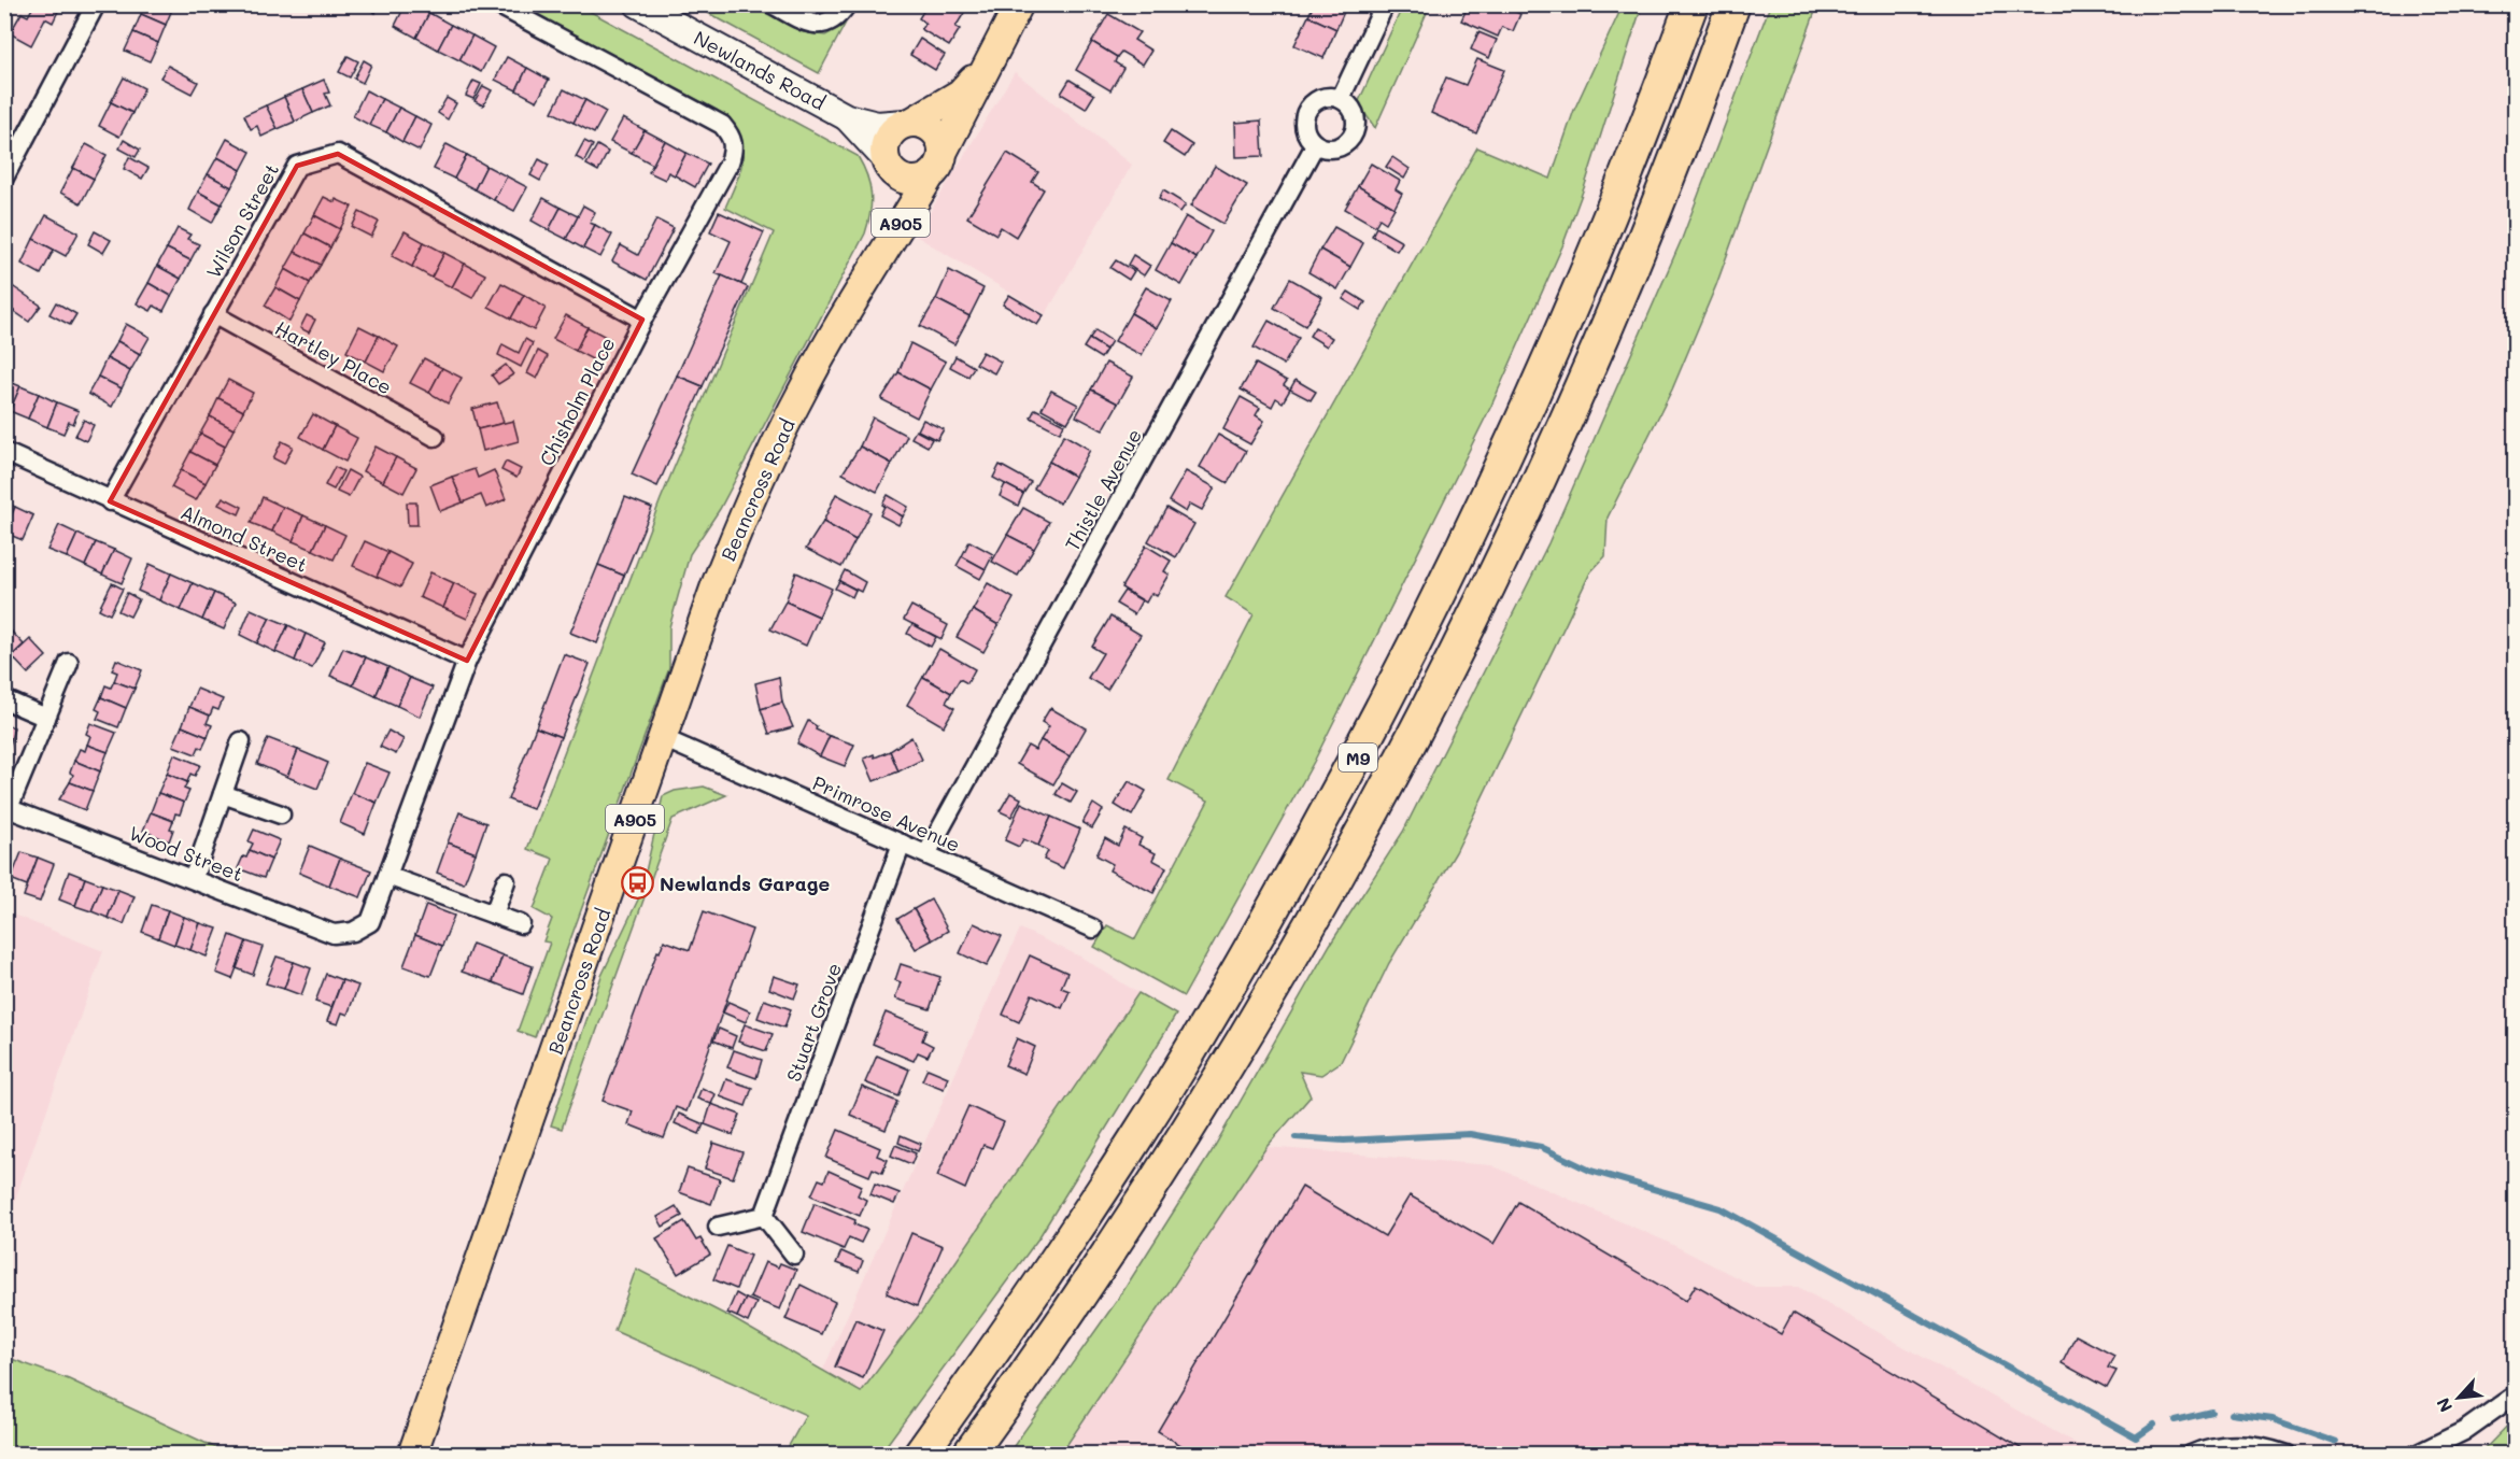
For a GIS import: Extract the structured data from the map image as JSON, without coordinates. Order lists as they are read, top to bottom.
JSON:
{
  "streets": {
    "highway": ["M9"],
    "main road": ["Newlands Road", "A905", "Beancross Road"],
    "street": [
      "Wilson Street",
      "Hartley Place",
      "Chisholm Place",
      "Thistle Avenue",
      "Almond Street",
      "Primrose Avenue",
      "Wood Street",
      "Stuart Grove"
    ]
  },
  "crossings": [
    ["Newlands Road", "A905"],
    ["Newlands Road", "Beancross Road"],
    ["Wilson Street", "Hartley Place"],
    ["Wilson Street", "Chisholm Place"],
    ["Wilson Street", "Almond Street"],
    ["A905", "Beancross Road"],
    ["Chisholm Place", "Almond Street"],
    ["Chisholm Place", "Wood Street"],
    ["Beancross Road", "Primrose Avenue"],
    ["Thistle Avenue", "Primrose Avenue"],
    ["Primrose Avenue", "Stuart Grove"]
  ],
  "places": {
    "bus stop": ["Newlands Garage"]
  },
  "north": "bottom left"
}
